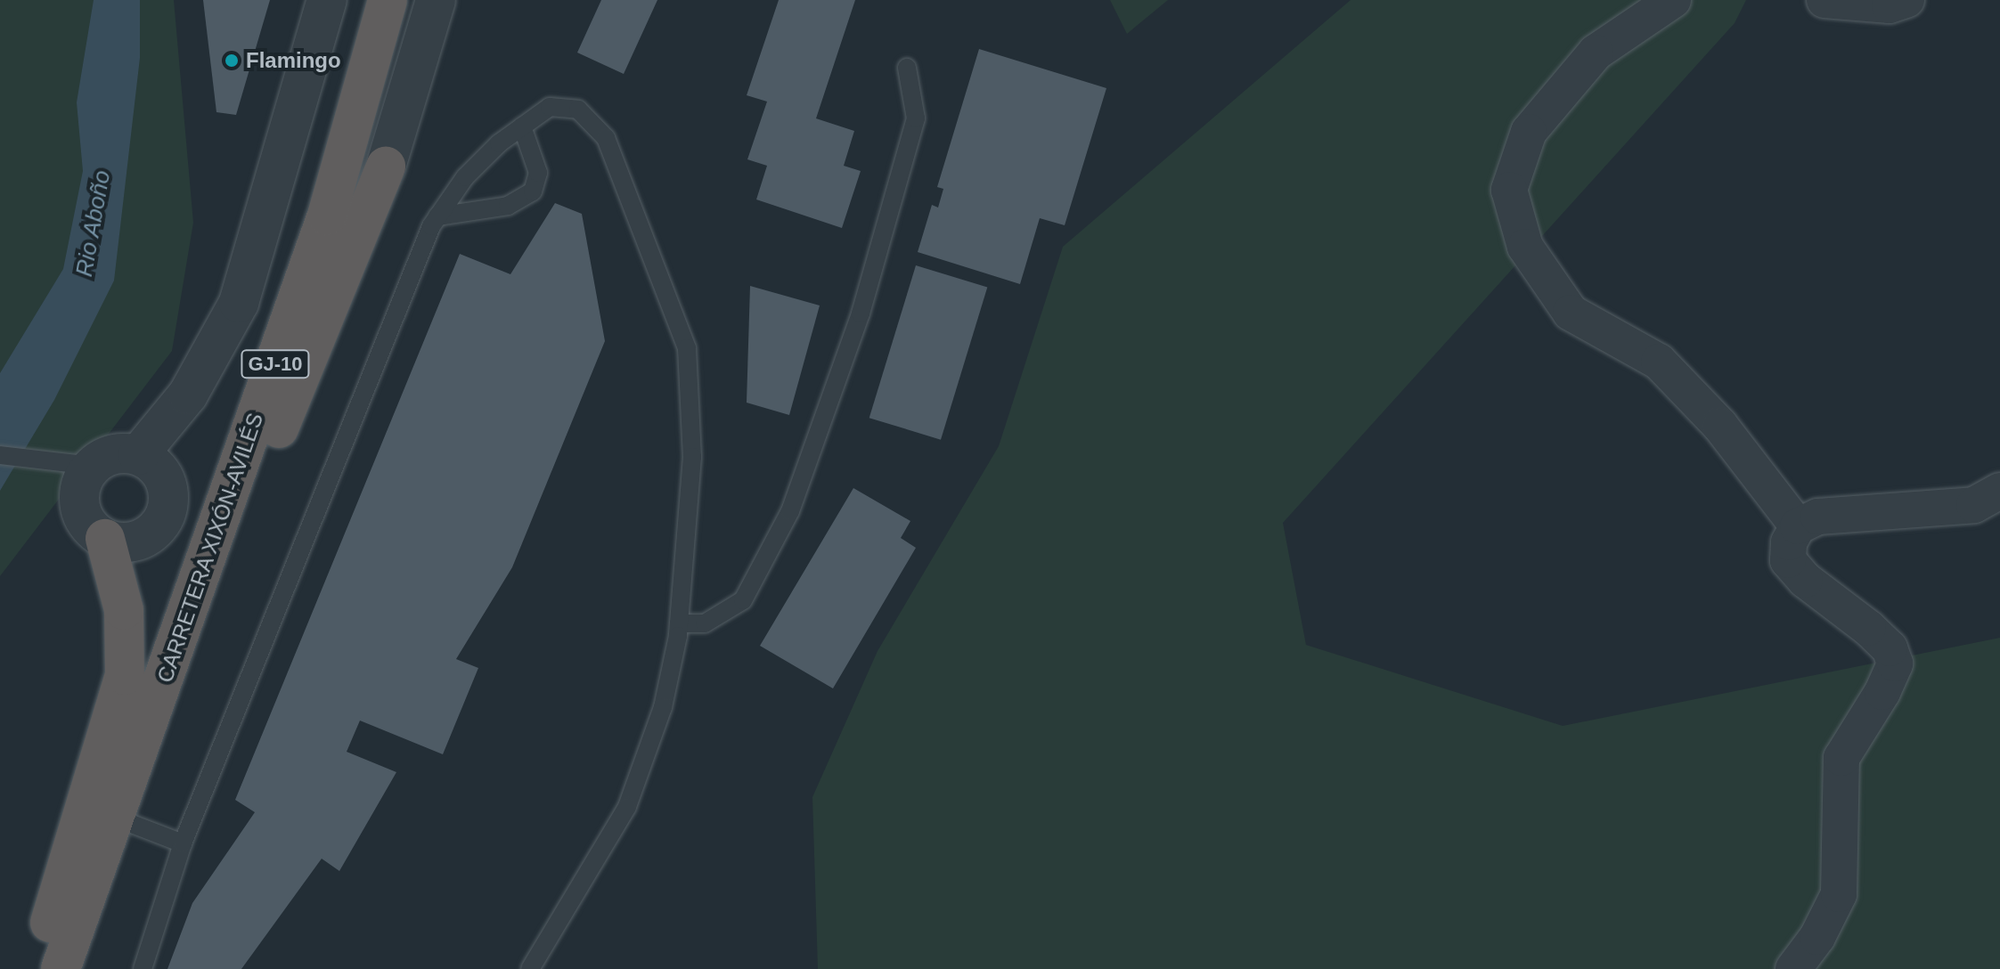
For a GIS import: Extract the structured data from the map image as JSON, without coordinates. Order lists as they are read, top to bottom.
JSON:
{
  "streets": {
    "highway": ["GJ-10", "CARRETERA XIXÓN-AVILÉS"]
  },
  "water": ["Rio Aboño"],
  "places": ["Flamingo"]
}
